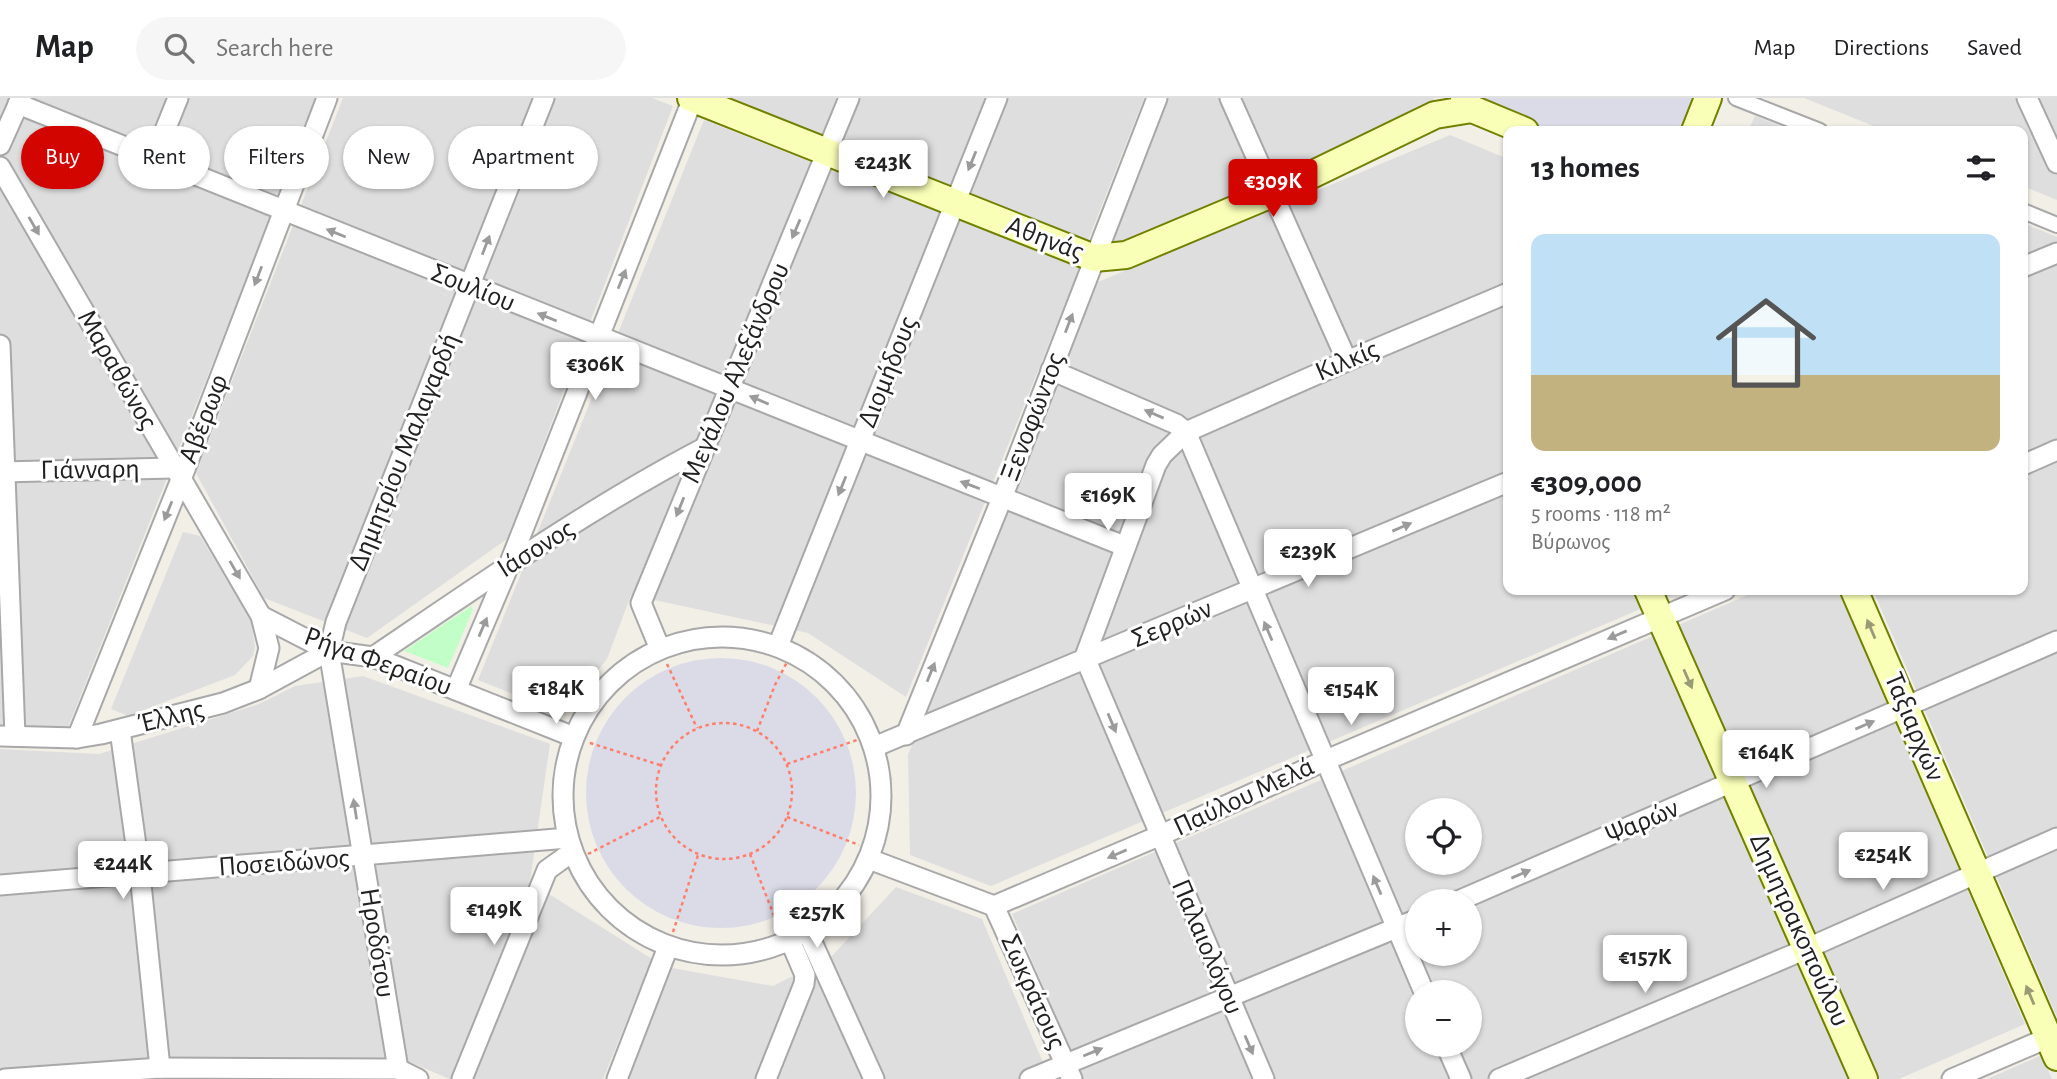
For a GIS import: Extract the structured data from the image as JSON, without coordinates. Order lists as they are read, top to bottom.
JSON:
{
  "streets": {
    "main road": ["Αθηνάς", "Ταξιαρχών", "Δημητρακοπούλου"],
    "street": [
      "Σουλίου",
      "Κιλκίς",
      "Μαραθώνος",
      "Διομήδους",
      "Μεγάλου Αλεξάνδρου",
      "Ξενοφώντος",
      "Αβέρωφ",
      "Δημητρίου Μαλαγαρδή",
      "Γιάνναρη",
      "Ιάσονος",
      "Σερρών",
      "Ρήγα Φεραίου",
      "Έλλης",
      "Παύλου Μελά",
      "Ψαρών",
      "Ποσειδώνος",
      "Ηροδότου",
      "Παλαιολόγου",
      "Σωκράτους"
    ]
  },
  "crossings": [
    ["Αθηνάς", "Διομήδους"],
    ["Αθηνάς", "Μεγάλου Αλεξάνδρου"],
    ["Αθηνάς", "Ξενοφώντος"],
    ["Σουλίου", "Διομήδους"],
    ["Σουλίου", "Μεγάλου Αλεξάνδρου"],
    ["Σουλίου", "Ξενοφώντος"],
    ["Σουλίου", "Αβέρωφ"],
    ["Σουλίου", "Δημητρίου Μαλαγαρδή"],
    ["Μαραθώνος", "Αβέρωφ"],
    ["Μαραθώνος", "Γιάνναρη"],
    ["Μαραθώνος", "Ρήγα Φεραίου"],
    ["Μαραθώνος", "Έλλης"],
    ["Μεγάλου Αλεξάνδρου", "Ιάσονος"],
    ["Ξενοφώντος", "Σερρών"],
    ["Αβέρωφ", "Γιάνναρη"],
    ["Αβέρωφ", "Έλλης"],
    ["Δημητρίου Μαλαγαρδή", "Ρήγα Φεραίου"],
    ["Δημητρίου Μαλαγαρδή", "Έλλης"],
    ["Δημητρίου Μαλαγαρδή", "Ηροδότου"],
    ["Ιάσονος", "Ρήγα Φεραίου"],
    ["Σερρών", "Παλαιολόγου"],
    ["Ρήγα Φεραίου", "Έλλης"],
    ["Ρήγα Φεραίου", "Ηροδότου"],
    ["Έλλης", "Ηροδότου"],
    ["Ταξιαρχών", "Ψαρών"],
    ["Παύλου Μελά", "Δημητρακοπούλου"],
    ["Παύλου Μελά", "Παλαιολόγου"],
    ["Παύλου Μελά", "Σωκράτους"],
    ["Ψαρών", "Δημητρακοπούλου"],
    ["Ποσειδώνος", "Ηροδότου"]
  ],
  "one_way": [
    "Σουλίου",
    "Μαραθώνος",
    "Διομήδους",
    "Σερρών",
    "Ταξιαρχών",
    "Παύλου Μελά",
    "Ψαρών",
    "Ηροδότου",
    "Παλαιολόγου"
  ],
  "page": {
    "header": "Map",
    "search": "Search here",
    "nav": ["Map", "Directions", "Saved"],
    "chip": [
      "Buy",
      "Rent",
      "Filters",
      "New",
      "Apartment"
    ],
    "heading": "13 homes",
    "price": [
      "€243K",
      "€309K",
      "€306K",
      "€169K",
      "€239K",
      "€184K",
      "€154K",
      "€164K",
      "€254K",
      "€244K",
      "€149K",
      "€257K",
      "€157K"
    ],
    "list": [
      {
        "name": "€309,000",
        "note": "5 rooms · 118 m² · Βύρωνος"
      }
    ],
    "map_buttons": ["+", "−"]
  }
}
